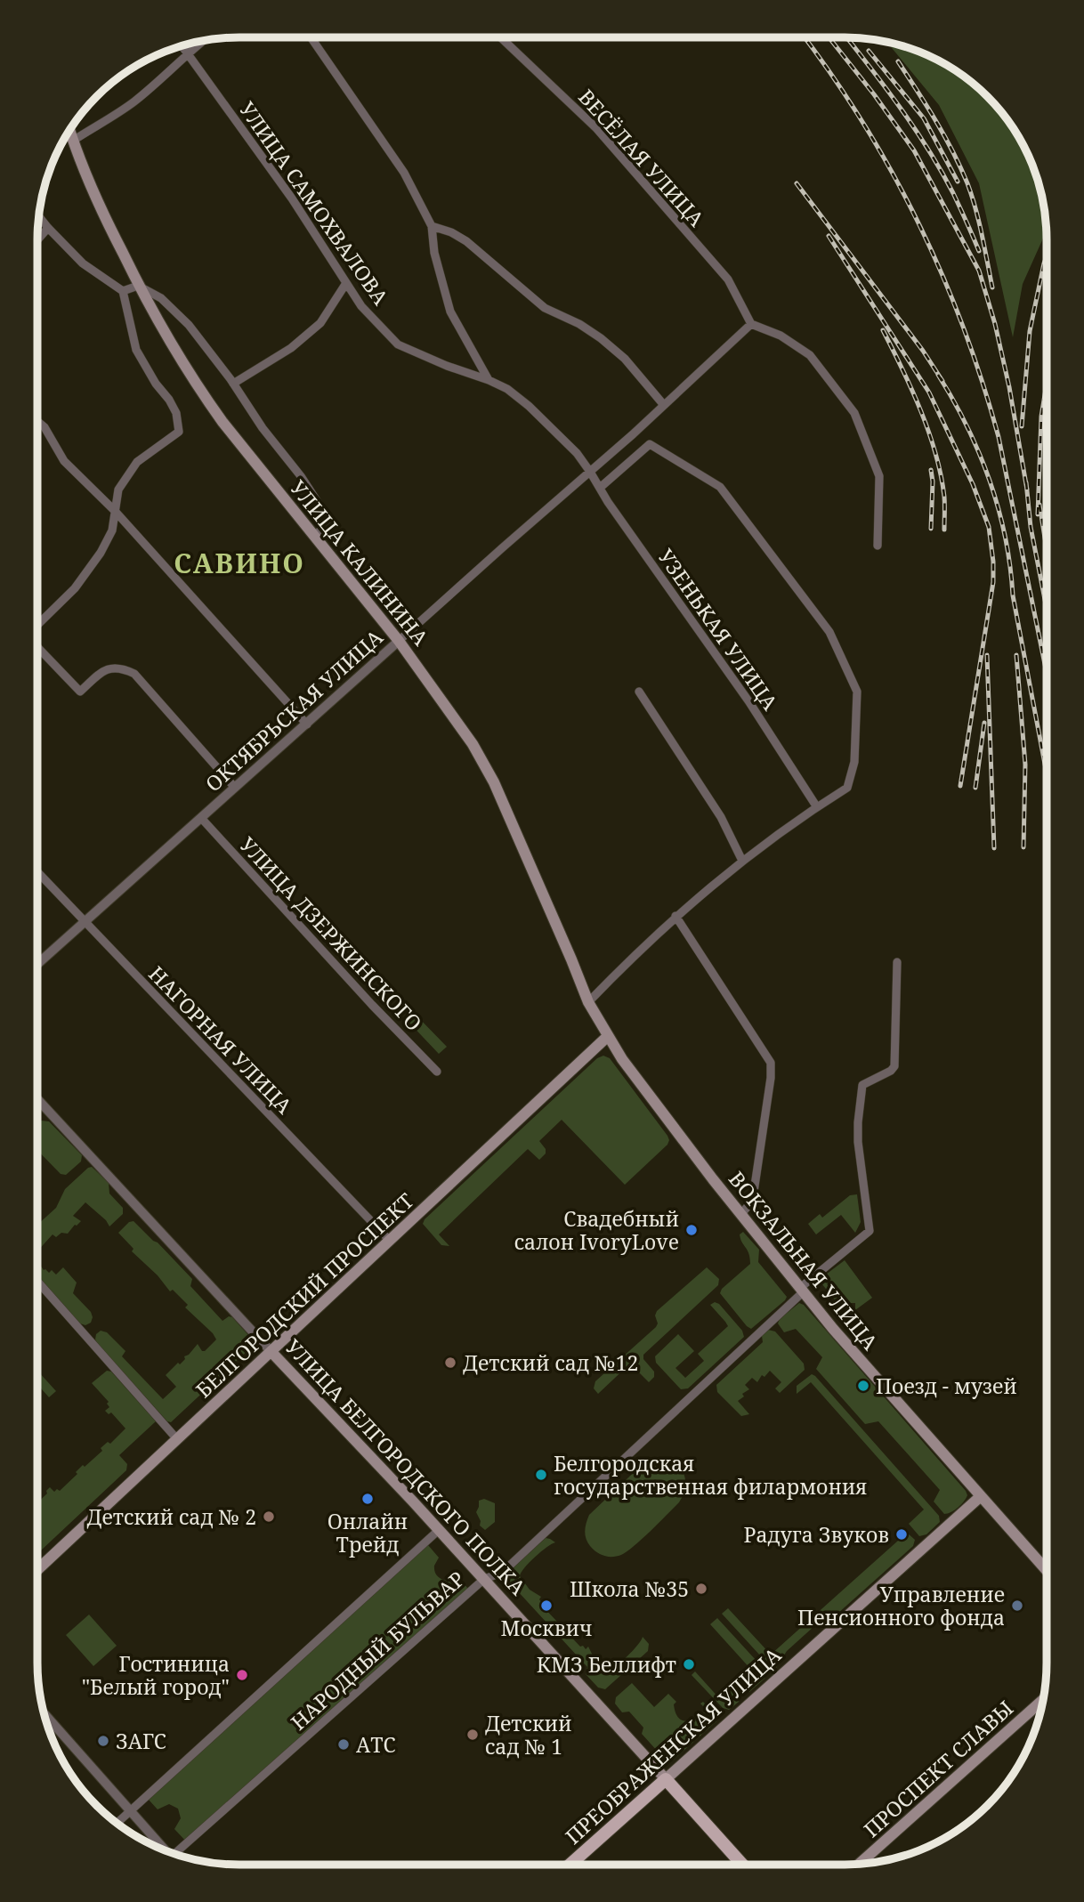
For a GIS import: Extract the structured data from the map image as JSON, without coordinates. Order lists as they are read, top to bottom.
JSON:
{
  "streets": {
    "main road": [
      "УЛИЦА КАЛИНИНА",
      "ВОКЗАЛЬНАЯ УЛИЦА",
      "БЕЛГОРОДСКИЙ ПРОСПЕКТ",
      "УЛИЦА БЕЛГОРОДСКОГО ПОЛКА",
      "ПРЕОБРАЖЕНСКАЯ УЛИЦА",
      "ПРОСПЕКТ СЛАВЫ"
    ],
    "street": [
      "ВЕСЁЛАЯ УЛИЦА",
      "УЛИЦА САМОХВАЛОВА",
      "УЗЕНЬКАЯ УЛИЦА",
      "ОКТЯБРЬСКАЯ УЛИЦА",
      "УЛИЦА ДЗЕРЖИНСКОГО",
      "НАГОРНАЯ УЛИЦА",
      "НАРОДНЫЙ БУЛЬВАР"
    ]
  },
  "crossings": [
    ["ВЕСЁЛАЯ УЛИЦА", "ОКТЯБРЬСКАЯ УЛИЦА"],
    ["УЛИЦА САМОХВАЛОВА", "УЗЕНЬКАЯ УЛИЦА"],
    ["УЛИЦА САМОХВАЛОВА", "ОКТЯБРЬСКАЯ УЛИЦА"],
    ["УЛИЦА КАЛИНИНА", "ОКТЯБРЬСКАЯ УЛИЦА"],
    ["УЛИЦА КАЛИНИНА", "ВОКЗАЛЬНАЯ УЛИЦА"],
    ["УЛИЦА КАЛИНИНА", "БЕЛГОРОДСКИЙ ПРОСПЕКТ"],
    ["УЗЕНЬКАЯ УЛИЦА", "ОКТЯБРЬСКАЯ УЛИЦА"],
    ["ОКТЯБРЬСКАЯ УЛИЦА", "УЛИЦА ДЗЕРЖИНСКОГО"],
    ["ОКТЯБРЬСКАЯ УЛИЦА", "НАГОРНАЯ УЛИЦА"],
    ["НАГОРНАЯ УЛИЦА", "БЕЛГОРОДСКИЙ ПРОСПЕКТ"],
    ["ВОКЗАЛЬНАЯ УЛИЦА", "БЕЛГОРОДСКИЙ ПРОСПЕКТ"],
    ["ВОКЗАЛЬНАЯ УЛИЦА", "НАРОДНЫЙ БУЛЬВАР"],
    ["ВОКЗАЛЬНАЯ УЛИЦА", "ПРЕОБРАЖЕНСКАЯ УЛИЦА"],
    ["БЕЛГОРОДСКИЙ ПРОСПЕКТ", "УЛИЦА БЕЛГОРОДСКОГО ПОЛКА"],
    ["УЛИЦА БЕЛГОРОДСКОГО ПОЛКА", "НАРОДНЫЙ БУЛЬВАР"],
    ["УЛИЦА БЕЛГОРОДСКОГО ПОЛКА", "ПРЕОБРАЖЕНСКАЯ УЛИЦА"]
  ],
  "districts": ["САВИНО"],
  "places": [
    "Свадебный салон IvoryLove",
    "Детский сад №12",
    "Поезд - музей",
    "Белгородская государственная филармония",
    "Онлайн Трейд",
    "Детский сад № 2",
    "Радуга Звуков",
    "Школа №35",
    "Москвич",
    "Управление Пенсионного фонда",
    "КМЗ Беллифт",
    "Гостиница \"Белый город\"",
    "Детский сад № 1",
    "ЗАГС",
    "АТС"
  ]
}
